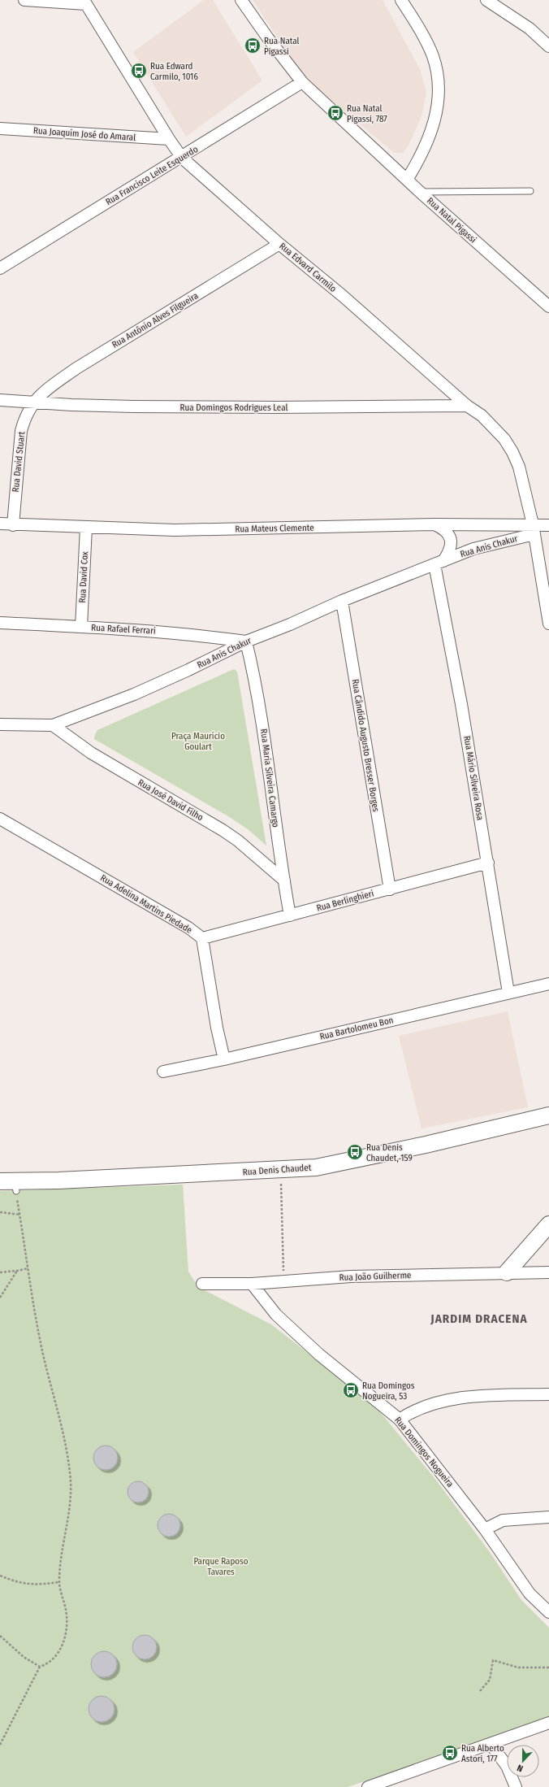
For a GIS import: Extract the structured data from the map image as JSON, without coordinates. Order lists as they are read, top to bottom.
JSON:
{
  "streets": {
    "street": [
      "Rua Joaquim José do Amaral",
      "Rua Francisco Leite Esquerdo",
      "Rua Natal Pigassi",
      "Rua Edvard Carmilo",
      "Rua Antônio Alves Filgueira",
      "Rua Domingos Rodrigues Leal",
      "Rua David Stuart",
      "Rua Mateus Clemente",
      "Rua Anis Chakur",
      "Rua David Cox",
      "Rua Rafael Ferrari",
      "Rua Cândido Augusto Bresser Borges",
      "Rua Maria Silveira Camargo",
      "Rua Mário Silveira Rosa",
      "Rua José David Filho",
      "Rua Berlinghieri",
      "Rua Adelina Martins Piedade",
      "Rua Bartolomeu Bon",
      "Rua Denis Chaudet",
      "Rua João Guilherme",
      "Rua Domingos Nogueira"
    ]
  },
  "crossings": [
    ["Rua Joaquim José do Amaral", "Rua Edvard Carmilo"],
    ["Rua Francisco Leite Esquerdo", "Rua Natal Pigassi"],
    ["Rua Francisco Leite Esquerdo", "Rua Edvard Carmilo"],
    ["Rua Edvard Carmilo", "Rua Antônio Alves Filgueira"],
    ["Rua Edvard Carmilo", "Rua Domingos Rodrigues Leal"],
    ["Rua Edvard Carmilo", "Rua Mateus Clemente"],
    ["Rua Edvard Carmilo", "Rua Anis Chakur"],
    ["Rua Antônio Alves Filgueira", "Rua Domingos Rodrigues Leal"],
    ["Rua Antônio Alves Filgueira", "Rua David Stuart"],
    ["Rua Domingos Rodrigues Leal", "Rua David Stuart"],
    ["Rua David Stuart", "Rua Mateus Clemente"],
    ["Rua Mateus Clemente", "Rua Anis Chakur"],
    ["Rua Mateus Clemente", "Rua David Cox"],
    ["Rua Anis Chakur", "Rua Rafael Ferrari"],
    ["Rua Anis Chakur", "Rua Cândido Augusto Bresser Borges"],
    ["Rua Anis Chakur", "Rua Maria Silveira Camargo"],
    ["Rua Anis Chakur", "Rua Mário Silveira Rosa"],
    ["Rua Anis Chakur", "Rua José David Filho"],
    ["Rua David Cox", "Rua Rafael Ferrari"],
    ["Rua Rafael Ferrari", "Rua Maria Silveira Camargo"],
    ["Rua Cândido Augusto Bresser Borges", "Rua Berlinghieri"],
    ["Rua Maria Silveira Camargo", "Rua José David Filho"],
    ["Rua Maria Silveira Camargo", "Rua Berlinghieri"],
    ["Rua Mário Silveira Rosa", "Rua Berlinghieri"],
    ["Rua Mário Silveira Rosa", "Rua Bartolomeu Bon"],
    ["Rua Berlinghieri", "Rua Adelina Martins Piedade"],
    ["Rua Adelina Martins Piedade", "Rua Bartolomeu Bon"],
    ["Rua João Guilherme", "Rua Domingos Nogueira"]
  ],
  "districts": ["JARDIM DRACENA"],
  "parks": ["Praça Maurício Goulart", "Parque Raposo Tavares"],
  "places": {
    "bus stop": [
      "Rua Natal Pigassi",
      "Rua Edward Carmilo, 1016",
      "Rua Natal Pigassi, 787",
      "Rua Denis Chaudet, 159",
      "Rua Domingos Nogueira, 53",
      "Rua Alberto Astori, 177"
    ]
  },
  "north": "bottom"
}
